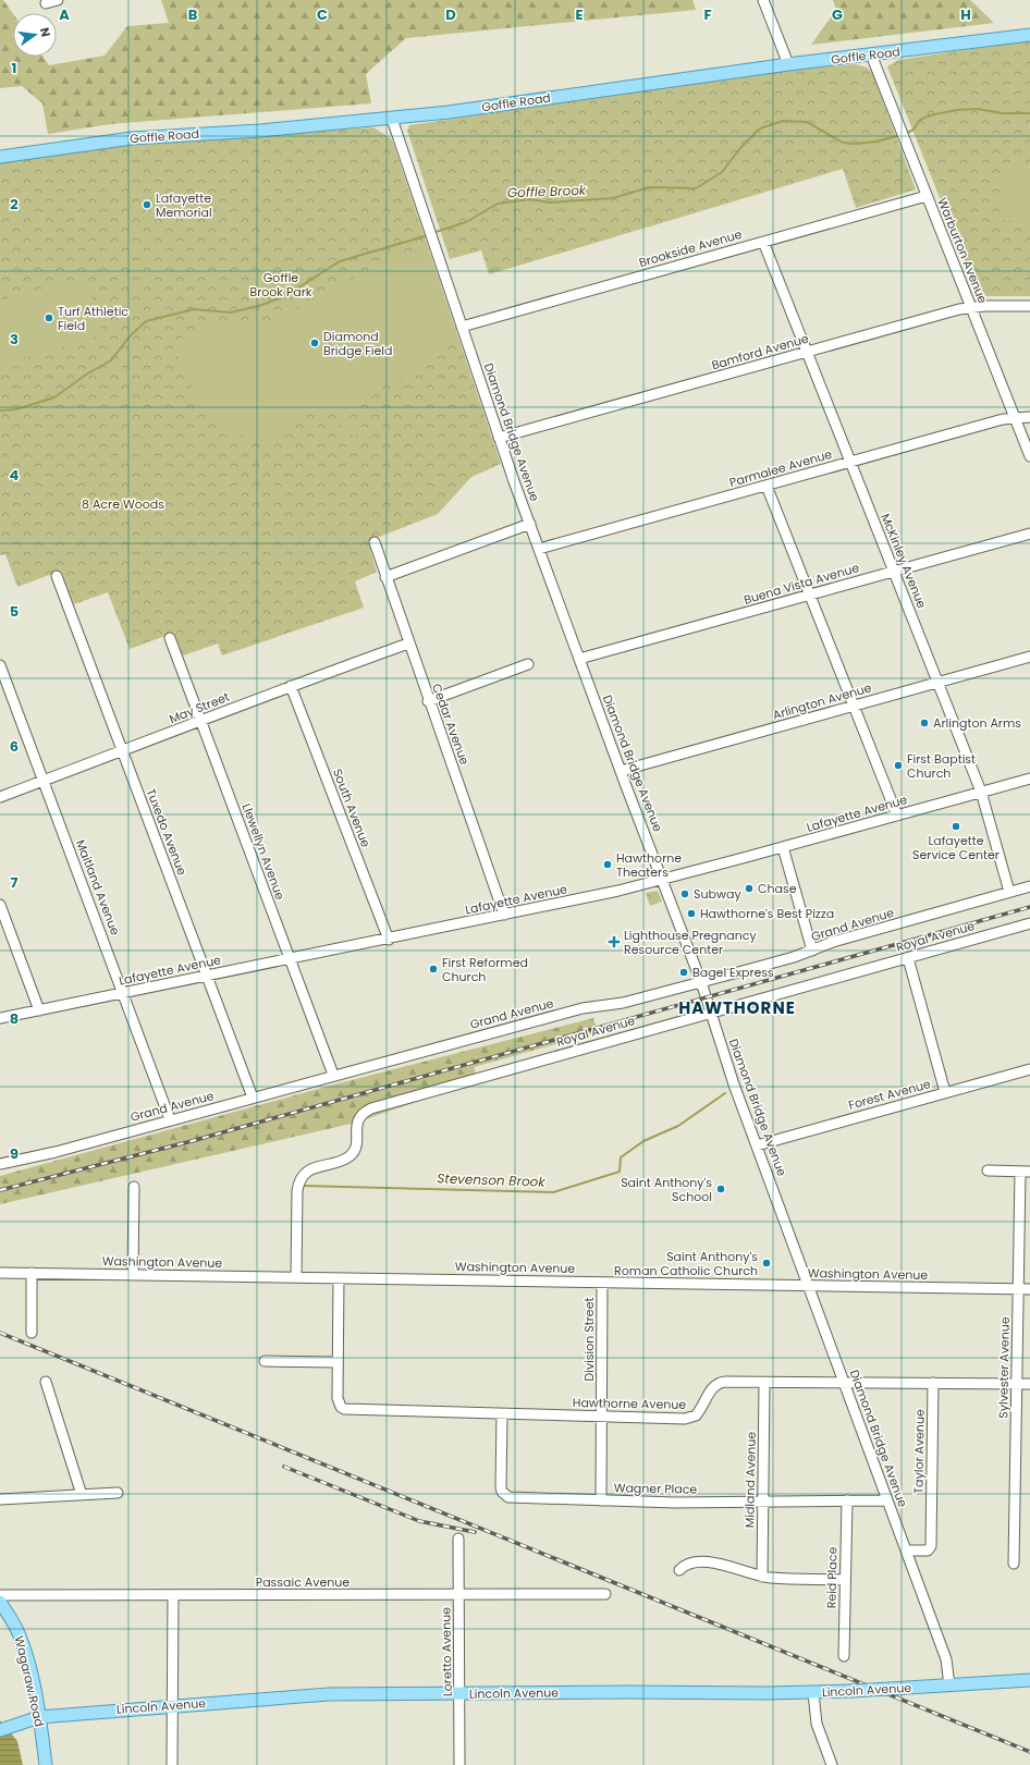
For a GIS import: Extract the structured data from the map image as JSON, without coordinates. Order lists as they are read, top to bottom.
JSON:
{
  "streets": {
    "main road": ["Goffle Road", "Wagaraw Road", "Lincoln Avenue"],
    "street": [
      "Brookside Avenue",
      "Warburton Avenue",
      "Bamford Avenue",
      "Diamond Bridge Avenue",
      "Parmalee Avenue",
      "McKinley Avenue",
      "Buena Vista Avenue",
      "Arlington Avenue",
      "May Street",
      "Cedar Avenue",
      "South Avenue",
      "Lafayette Avenue",
      "Tuxedo Avenue",
      "Llewellyn Avenue",
      "Maitland Avenue",
      "Grand Avenue",
      "Royal Avenue",
      "Forest Avenue",
      "Washington Avenue",
      "Division Street",
      "Sylvester Avenue",
      "Hawthorne Avenue",
      "Taylor Avenue",
      "Midland Avenue",
      "Wagner Place",
      "Reid Place",
      "Passaic Avenue",
      "Loretto Avenue"
    ]
  },
  "crossings": [
    ["Goffle Road", "Warburton Avenue"],
    ["Goffle Road", "Diamond Bridge Avenue"],
    ["Brookside Avenue", "Warburton Avenue"],
    ["Brookside Avenue", "Diamond Bridge Avenue"],
    ["Brookside Avenue", "McKinley Avenue"],
    ["Warburton Avenue", "Bamford Avenue"],
    ["Warburton Avenue", "Parmalee Avenue"],
    ["Bamford Avenue", "Diamond Bridge Avenue"],
    ["Bamford Avenue", "McKinley Avenue"],
    ["Diamond Bridge Avenue", "Parmalee Avenue"],
    ["Diamond Bridge Avenue", "Buena Vista Avenue"],
    ["Diamond Bridge Avenue", "Arlington Avenue"],
    ["Diamond Bridge Avenue", "Lafayette Avenue"],
    ["Diamond Bridge Avenue", "Grand Avenue"],
    ["Diamond Bridge Avenue", "Royal Avenue"],
    ["Diamond Bridge Avenue", "Forest Avenue"],
    ["Diamond Bridge Avenue", "Washington Avenue"],
    ["Diamond Bridge Avenue", "Hawthorne Avenue"],
    ["Diamond Bridge Avenue", "Taylor Avenue"],
    ["Diamond Bridge Avenue", "Wagner Place"],
    ["Diamond Bridge Avenue", "Lincoln Avenue"],
    ["Parmalee Avenue", "McKinley Avenue"],
    ["McKinley Avenue", "Buena Vista Avenue"],
    ["McKinley Avenue", "Arlington Avenue"],
    ["McKinley Avenue", "Lafayette Avenue"],
    ["McKinley Avenue", "Grand Avenue"],
    ["May Street", "Cedar Avenue"],
    ["May Street", "South Avenue"],
    ["May Street", "Tuxedo Avenue"],
    ["May Street", "Llewellyn Avenue"],
    ["May Street", "Maitland Avenue"],
    ["Cedar Avenue", "Lafayette Avenue"],
    ["South Avenue", "Lafayette Avenue"],
    ["Lafayette Avenue", "Tuxedo Avenue"],
    ["Lafayette Avenue", "Llewellyn Avenue"],
    ["Lafayette Avenue", "Maitland Avenue"],
    ["Tuxedo Avenue", "Grand Avenue"],
    ["Llewellyn Avenue", "Grand Avenue"],
    ["Maitland Avenue", "Grand Avenue"],
    ["Royal Avenue", "Washington Avenue"],
    ["Washington Avenue", "Division Street"],
    ["Washington Avenue", "Sylvester Avenue"],
    ["Washington Avenue", "Hawthorne Avenue"],
    ["Division Street", "Hawthorne Avenue"],
    ["Division Street", "Wagner Place"],
    ["Sylvester Avenue", "Hawthorne Avenue"],
    ["Hawthorne Avenue", "Taylor Avenue"],
    ["Hawthorne Avenue", "Midland Avenue"],
    ["Hawthorne Avenue", "Wagner Place"],
    ["Midland Avenue", "Wagner Place"],
    ["Wagner Place", "Reid Place"],
    ["Passaic Avenue", "Loretto Avenue"],
    ["Loretto Avenue", "Lincoln Avenue"],
    ["Wagaraw Road", "Lincoln Avenue"]
  ],
  "districts": ["HAWTHORNE"],
  "water": ["Goffle Brook", "Stevenson Brook"],
  "parks": ["Goffle Brook Park", "8 Acre Woods"],
  "places": {
    "other": [
      "Lafayette Memorial",
      "Turf Athletic Field",
      "Diamond Bridge Field",
      "Arlington Arms",
      "First Baptist Church",
      "Lafayette Service Center",
      "Hawthorne Theaters",
      "Chase",
      "Subway",
      "Hawthorne's Best Pizza",
      "First Reformed Church",
      "Bagel Express",
      "Saint Anthony's School",
      "Saint Anthony's Roman Catholic Church"
    ],
    "health": ["Lighthouse Pregnancy Resource Center"]
  },
  "north": "right",
  "grid": {
    "columns": [
      "A",
      "B",
      "C",
      "D",
      "E",
      "F",
      "G",
      "H"
    ],
    "rows": [
      "1",
      "2",
      "3",
      "4",
      "5",
      "6",
      "7",
      "8",
      "9"
    ]
  }
}
